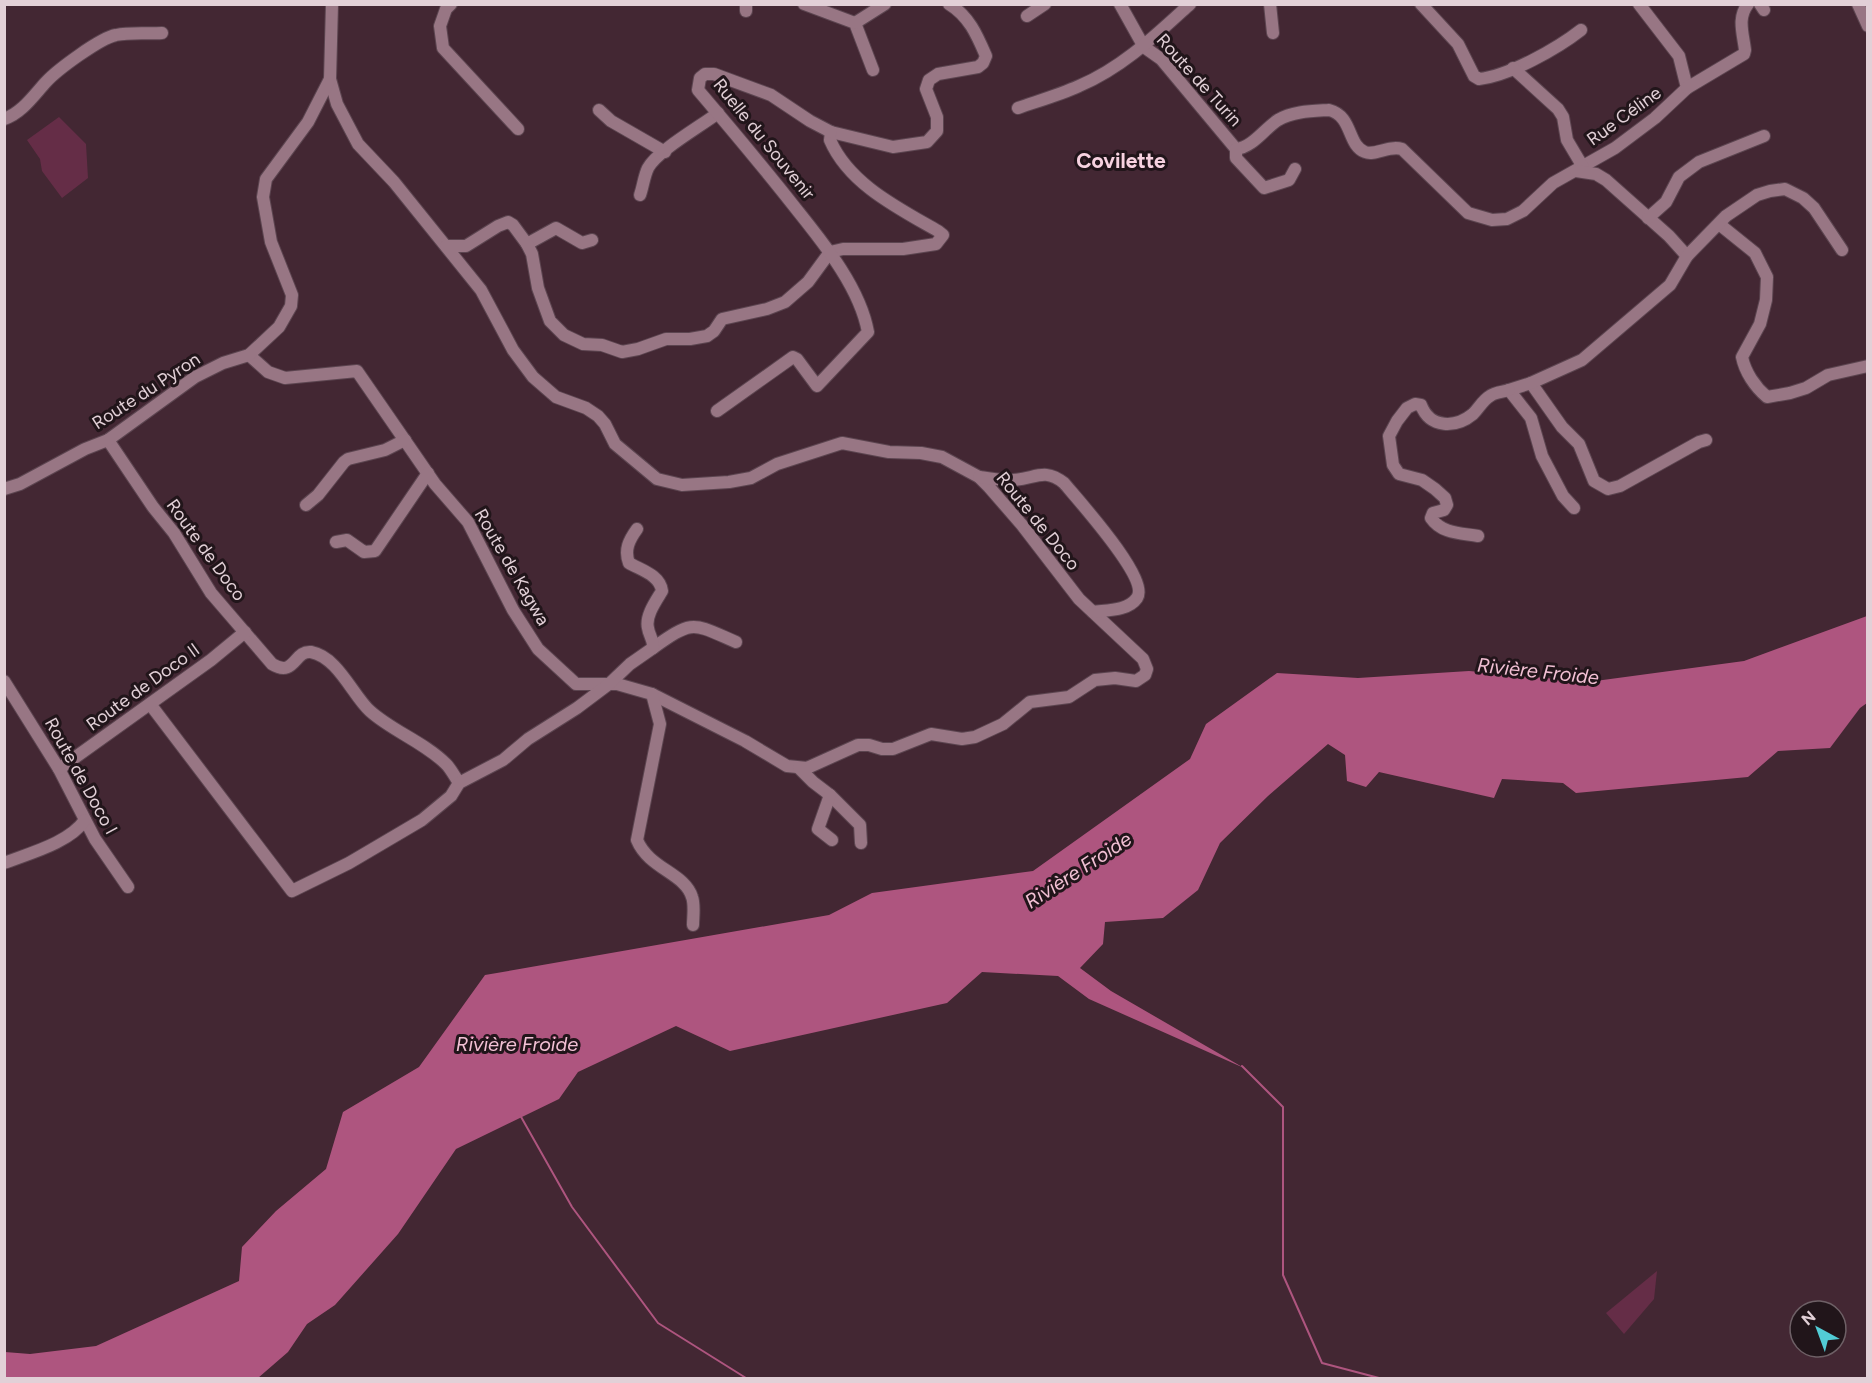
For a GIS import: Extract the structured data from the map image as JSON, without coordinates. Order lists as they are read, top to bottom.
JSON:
{
  "streets": {
    "street": [
      "Route de Turin",
      "Rue Céline",
      "Ruelle du Souvenir",
      "Route du Pyron",
      "Route de Doco",
      "Route de Kagwa",
      "Route de Doco II",
      "Route de Doco I"
    ]
  },
  "crossings": [
    ["Route de Turin", "Rue Céline"],
    ["Route du Pyron", "Route de Doco"],
    ["Route du Pyron", "Route de Kagwa"],
    ["Route de Doco", "Route de Doco II"],
    ["Route de Doco II", "Route de Doco I"]
  ],
  "districts": ["Covilette"],
  "water": ["Rivière Froide"],
  "north": "top left"
}
